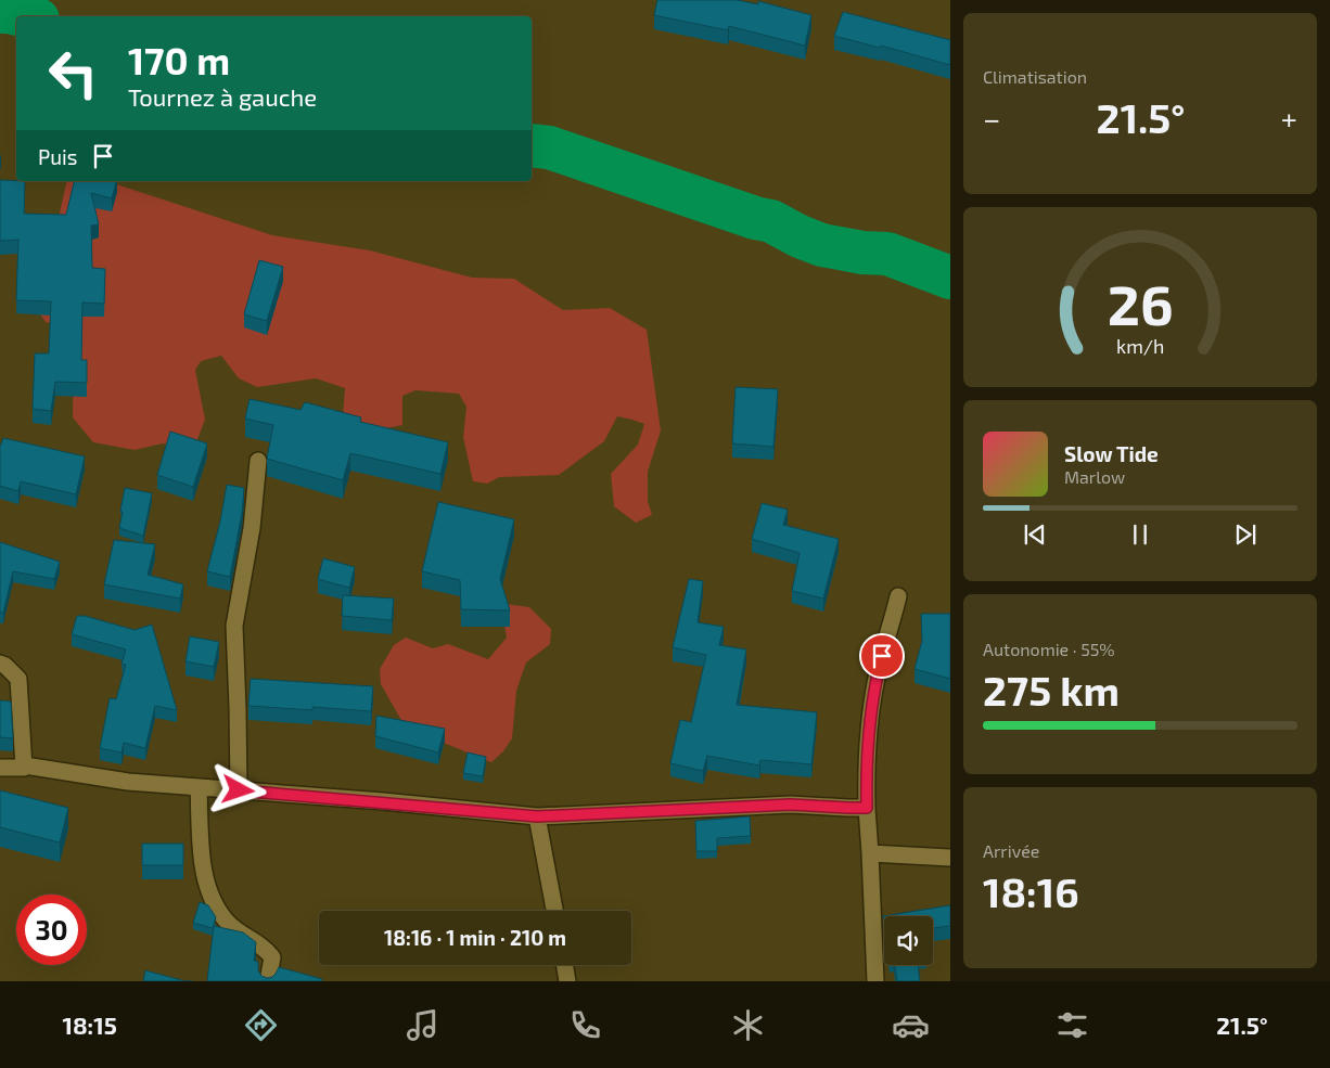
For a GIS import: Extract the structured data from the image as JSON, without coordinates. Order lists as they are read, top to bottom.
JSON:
{
  "page": {
    "tile": [
      "Climatisation",
      ["Autonomie · 55%", "275 km"],
      ["Arrivée", "18:16"]
    ],
    "turn": ["170 m", "Tournez à gauche"],
    "heat": ["−", "21.5°", "+"],
    "then": "Puis",
    "song": ["Slow Tide", "Marlow"],
    "limit": "30",
    "trip": "18:16 · 1 min · 210 m",
    "tabs": ["18:15", "21.5°"],
    "gauge": ["26", "km/h"]
  }
}
